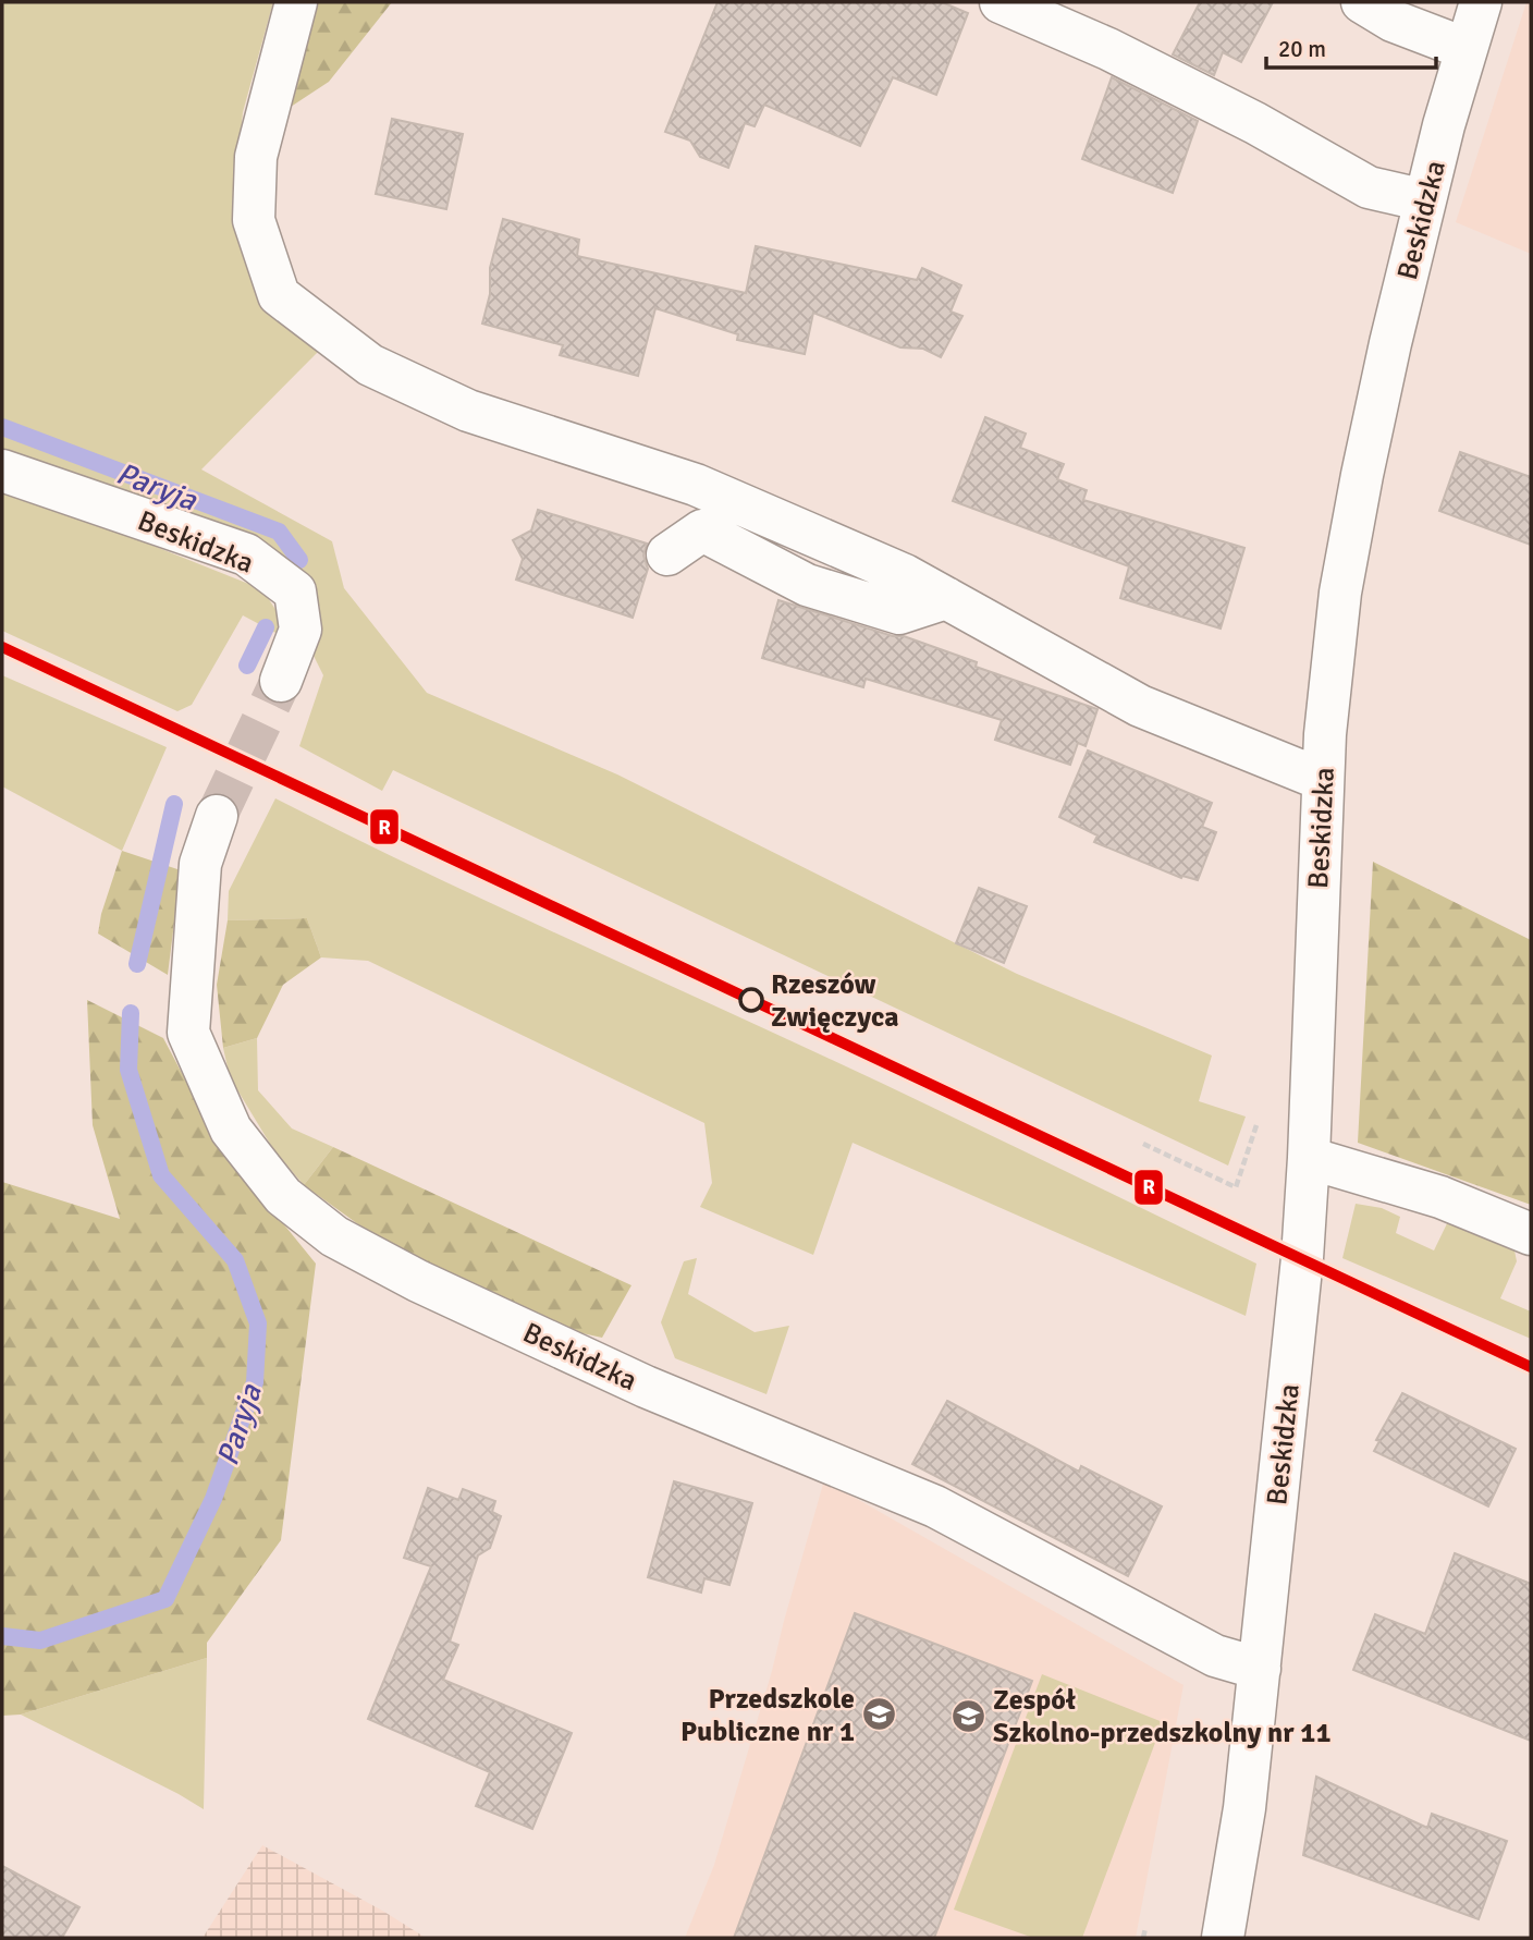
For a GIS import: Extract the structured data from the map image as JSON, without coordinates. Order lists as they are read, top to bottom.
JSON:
{
  "streets": {
    "street": ["Beskidzka"]
  },
  "water": ["Paryja"],
  "places": {
    "other": ["Rzeszów Zwięczyca"],
    "school or university": ["Przedszkole Publiczne nr 1", "Zespół Szkolno-przedszkolny nr 11"]
  },
  "lines": ["transit line R"],
  "scale_bar": "20 m"
}
